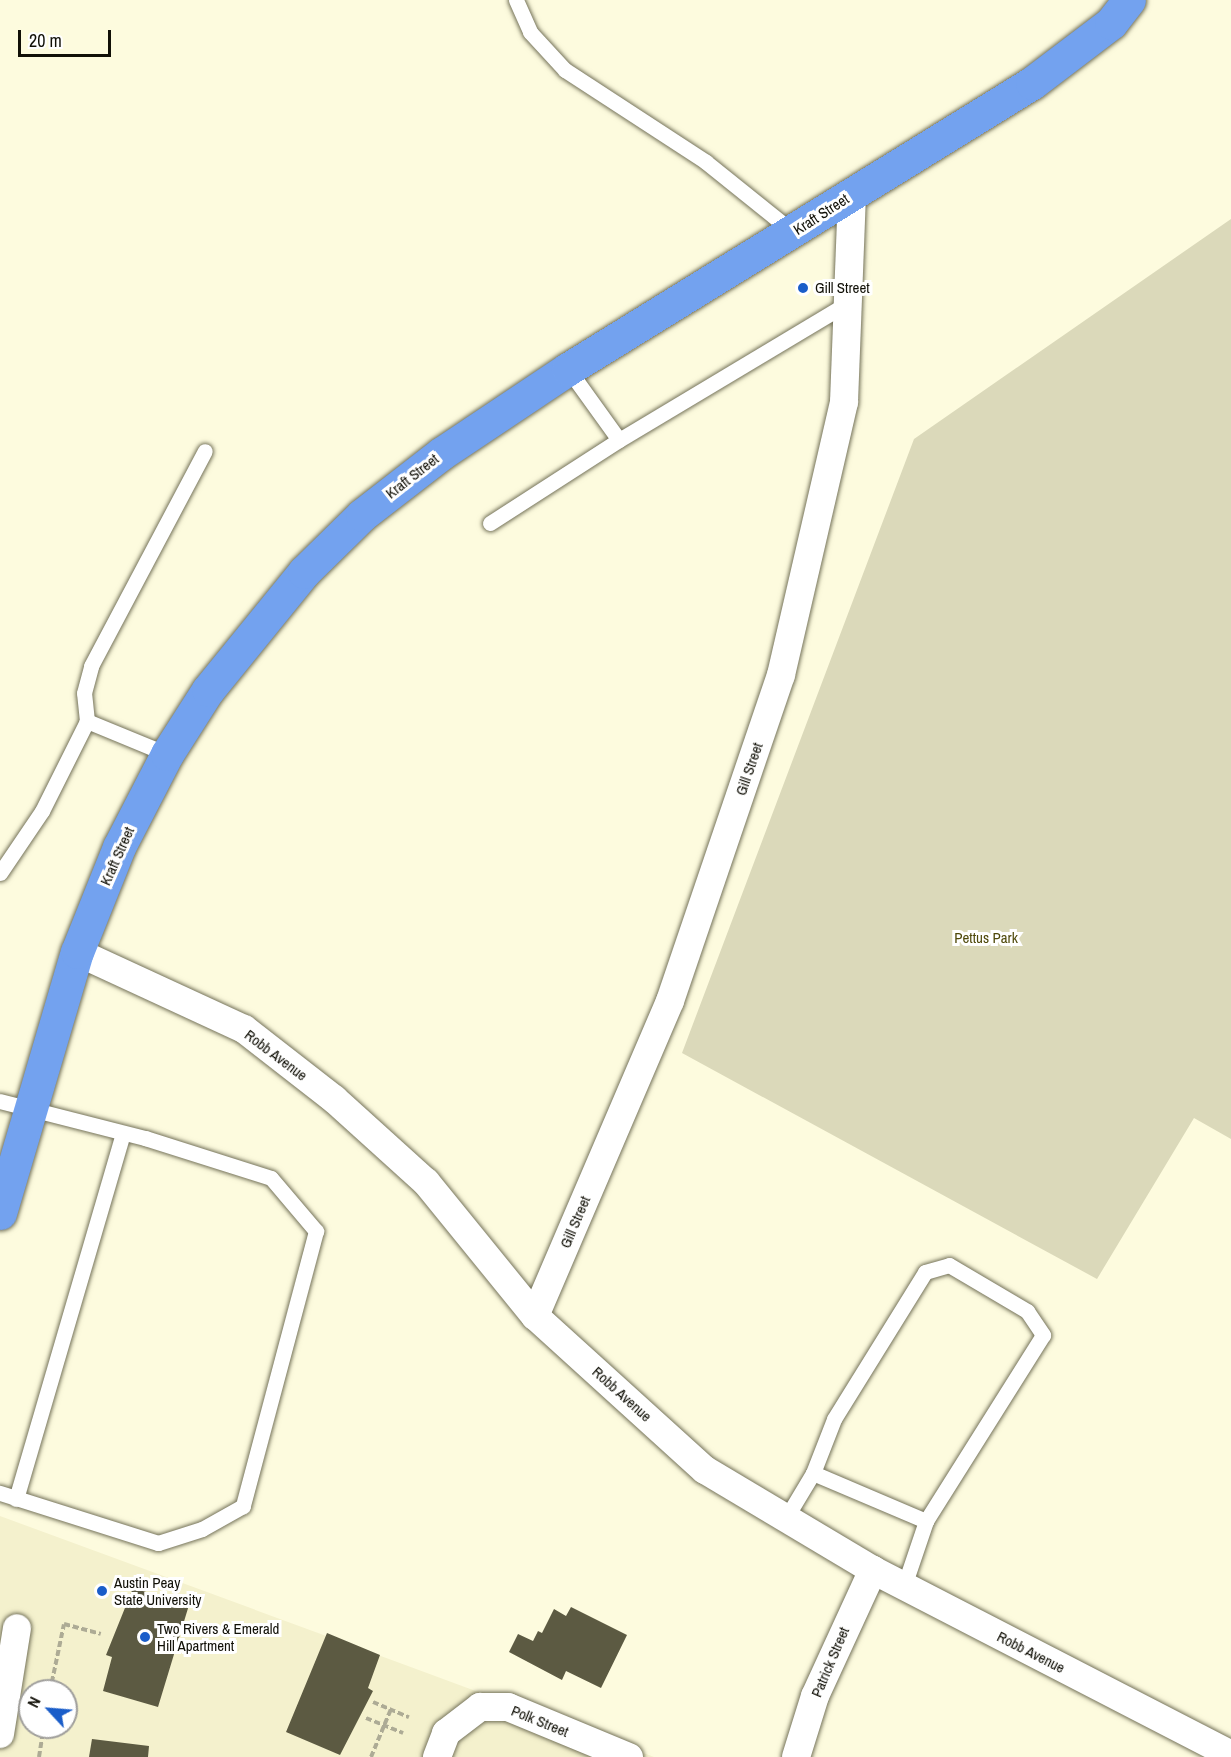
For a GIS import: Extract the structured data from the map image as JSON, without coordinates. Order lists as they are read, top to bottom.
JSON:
{
  "streets": {
    "highway": ["Kraft Street"],
    "street": [
      "Gill Street",
      "Robb Avenue",
      "Patrick Street",
      "Polk Street"
    ]
  },
  "crossings": [
    ["Kraft Street", "Gill Street"],
    ["Kraft Street", "Robb Avenue"],
    ["Gill Street", "Robb Avenue"],
    ["Robb Avenue", "Patrick Street"]
  ],
  "parks": ["Pettus Park"],
  "places": ["Gill Street", "Austin Peay State University", "Two Rivers & Emerald Hill Apartment"],
  "scale_bar": "20 m",
  "north": "top left"
}
